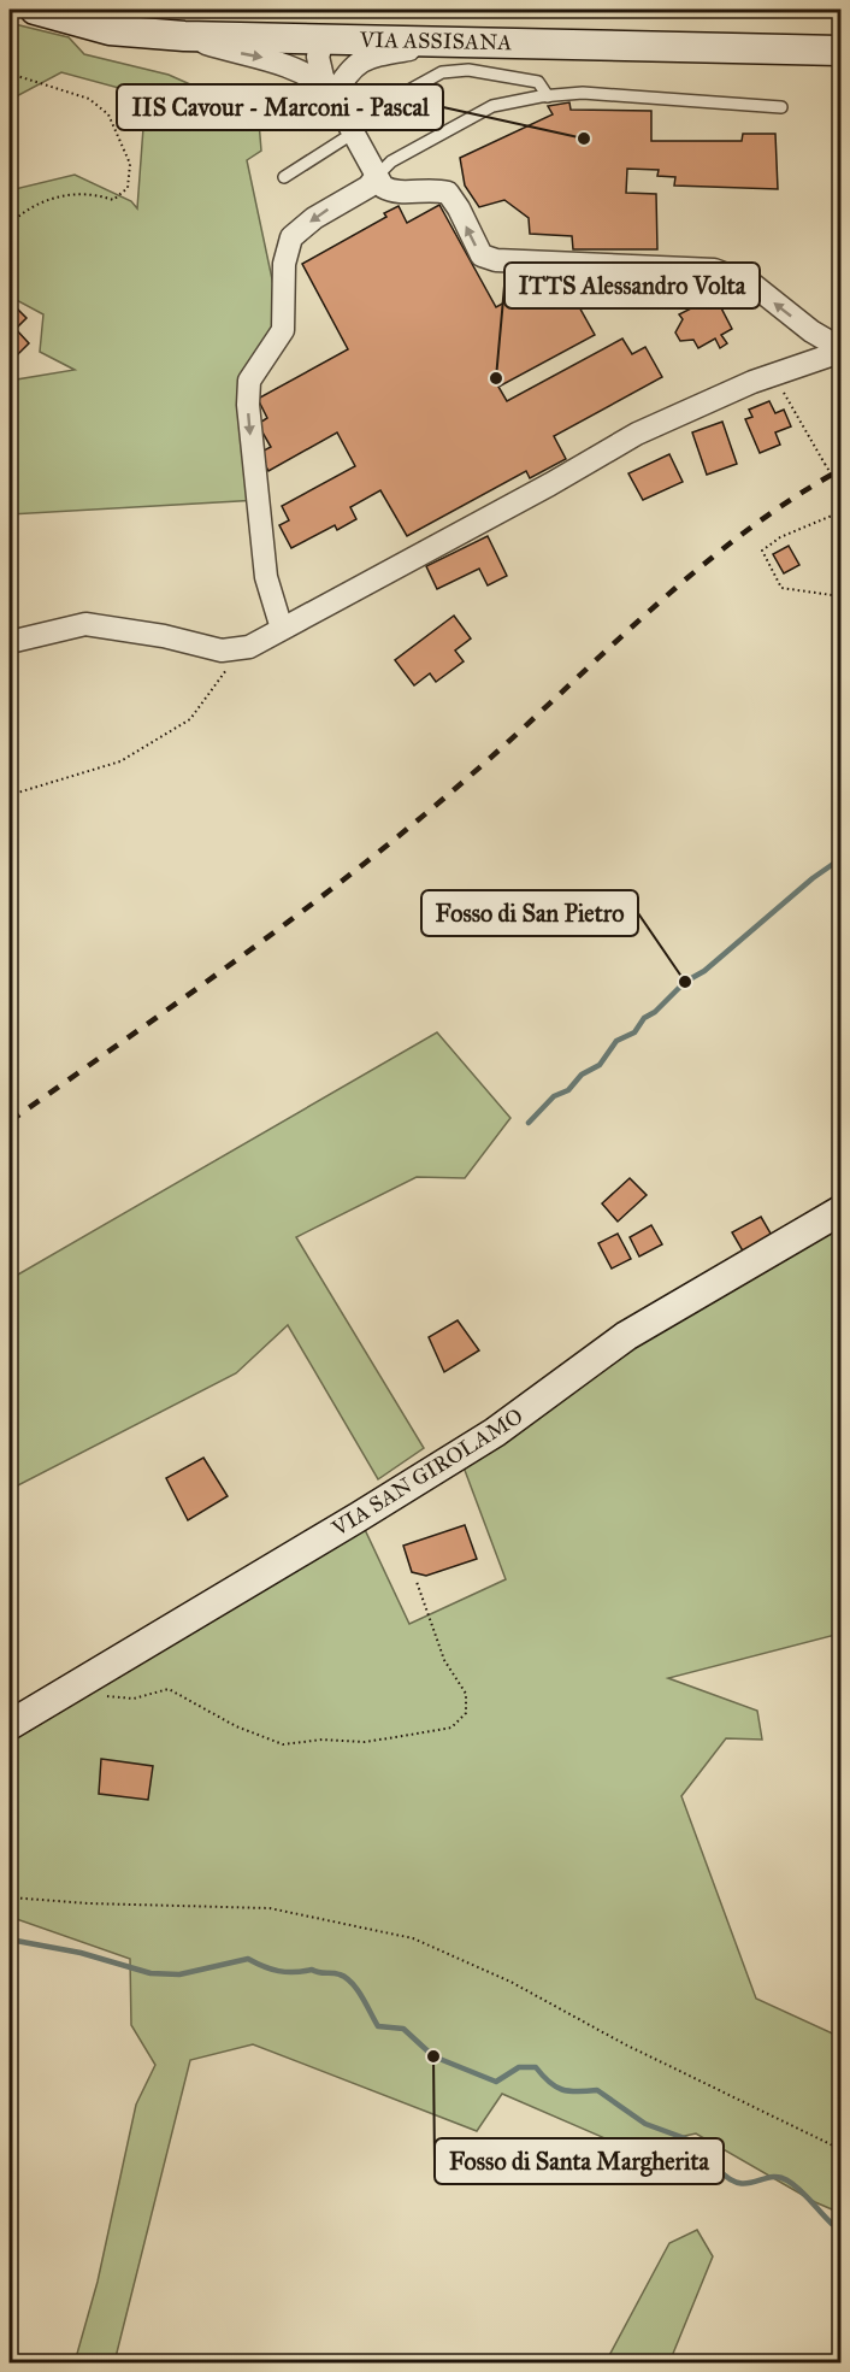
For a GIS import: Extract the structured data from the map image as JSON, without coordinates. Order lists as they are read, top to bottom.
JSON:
{
  "streets": {
    "street": ["VIA ASSISANA", "VIA SAN GIROLAMO"]
  },
  "places": [
    "IIS Cavour - Marconi - Pascal",
    "ITTS Alessandro Volta",
    "Fosso di San Pietro",
    "Fosso di Santa Margherita"
  ]
}
